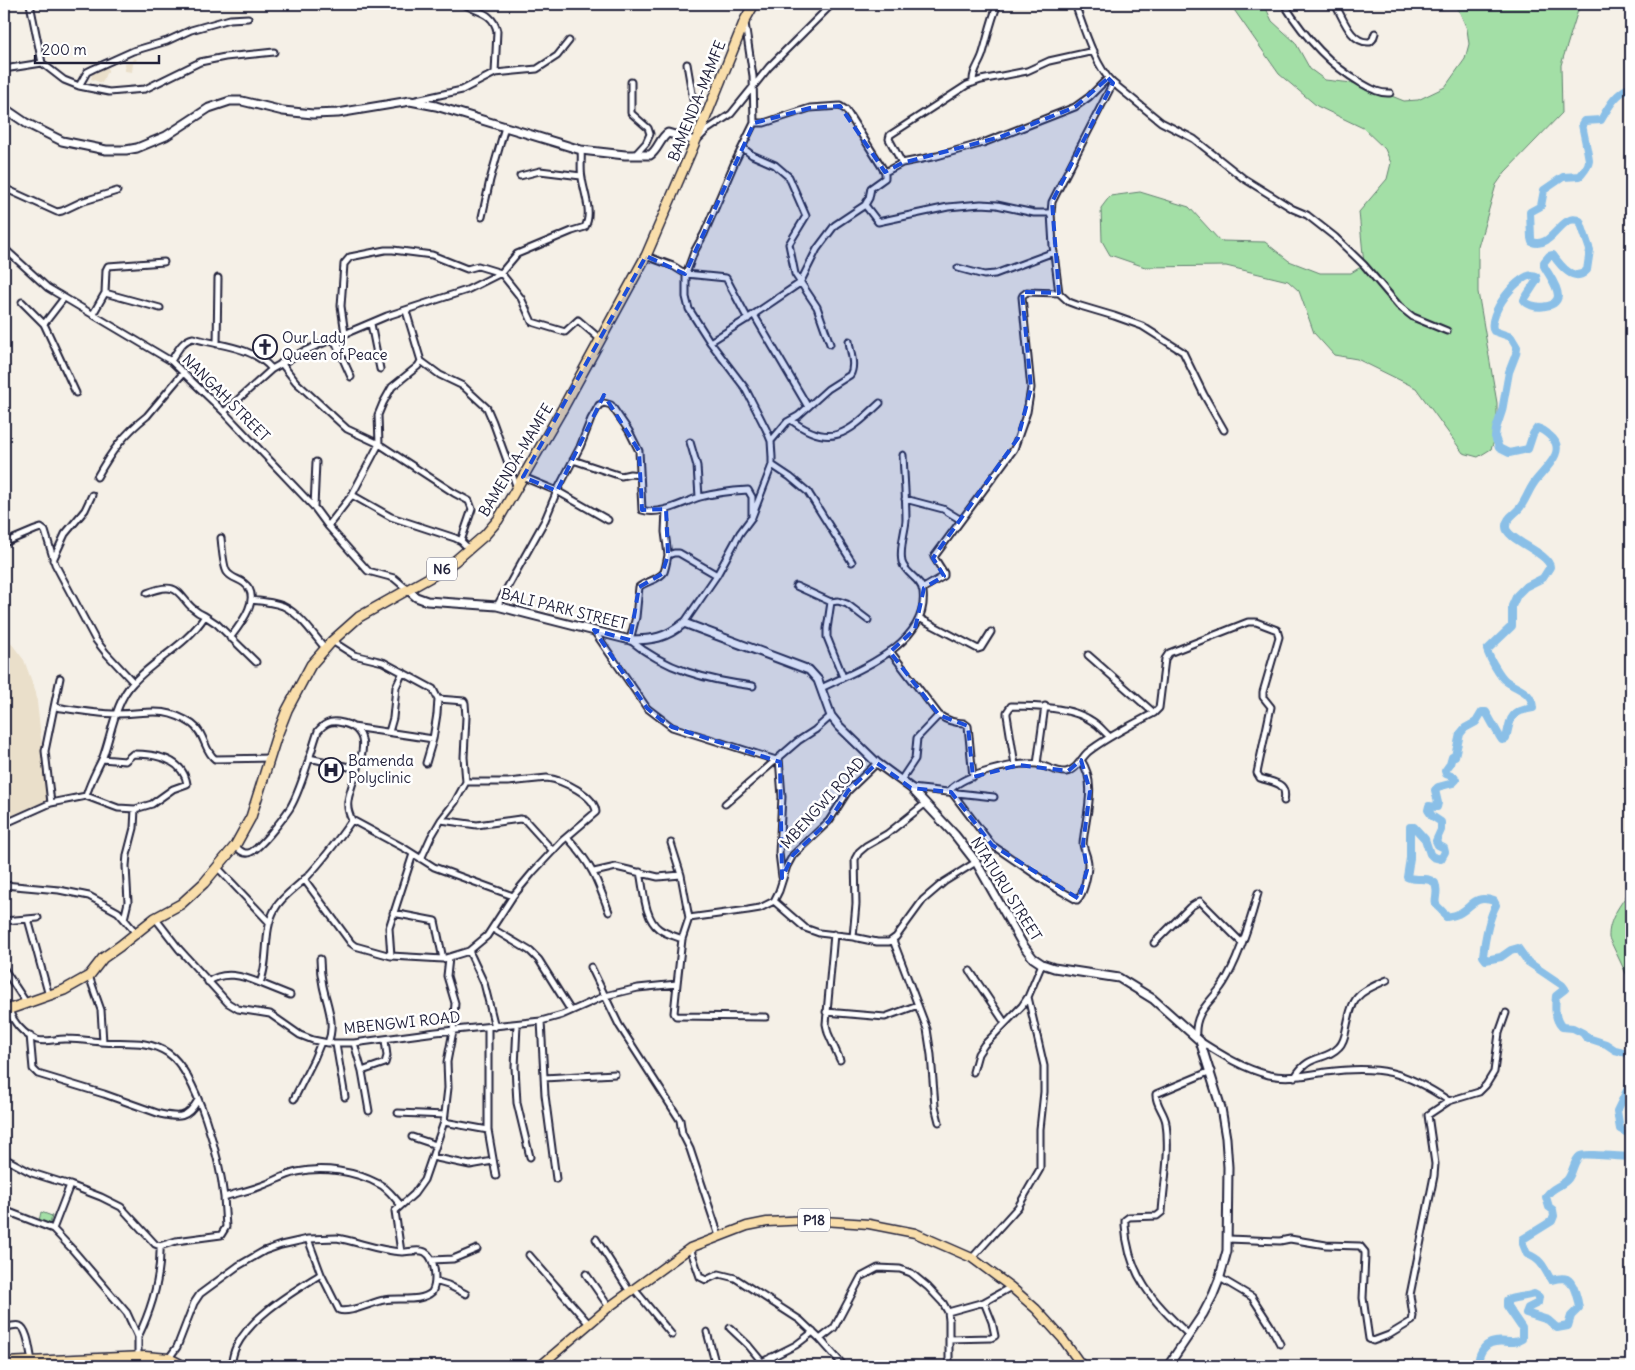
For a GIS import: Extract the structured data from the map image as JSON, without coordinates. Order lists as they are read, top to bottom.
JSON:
{
  "streets": {
    "highway": ["BAMENDA-MAMFE", "N6"],
    "main road": ["P18"],
    "street": [
      "NANGAH STREET",
      "BALI PARK STREET",
      "MBENGWI ROAD",
      "NTATURU STREET"
    ]
  },
  "crossings": [
    ["BAMENDA-MAMFE", "NANGAH STREET"],
    ["BAMENDA-MAMFE", "BALI PARK STREET"],
    ["BAMENDA-MAMFE", "MBENGWI ROAD"],
    ["NANGAH STREET", "BALI PARK STREET"],
    ["BALI PARK STREET", "NTATURU STREET"],
    ["MBENGWI ROAD", "NTATURU STREET"]
  ],
  "places": {
    "church": ["Our Lady Queen of Peace"],
    "hospital": ["Bamenda Polyclinic"]
  },
  "scale_bar": "200 m"
}
